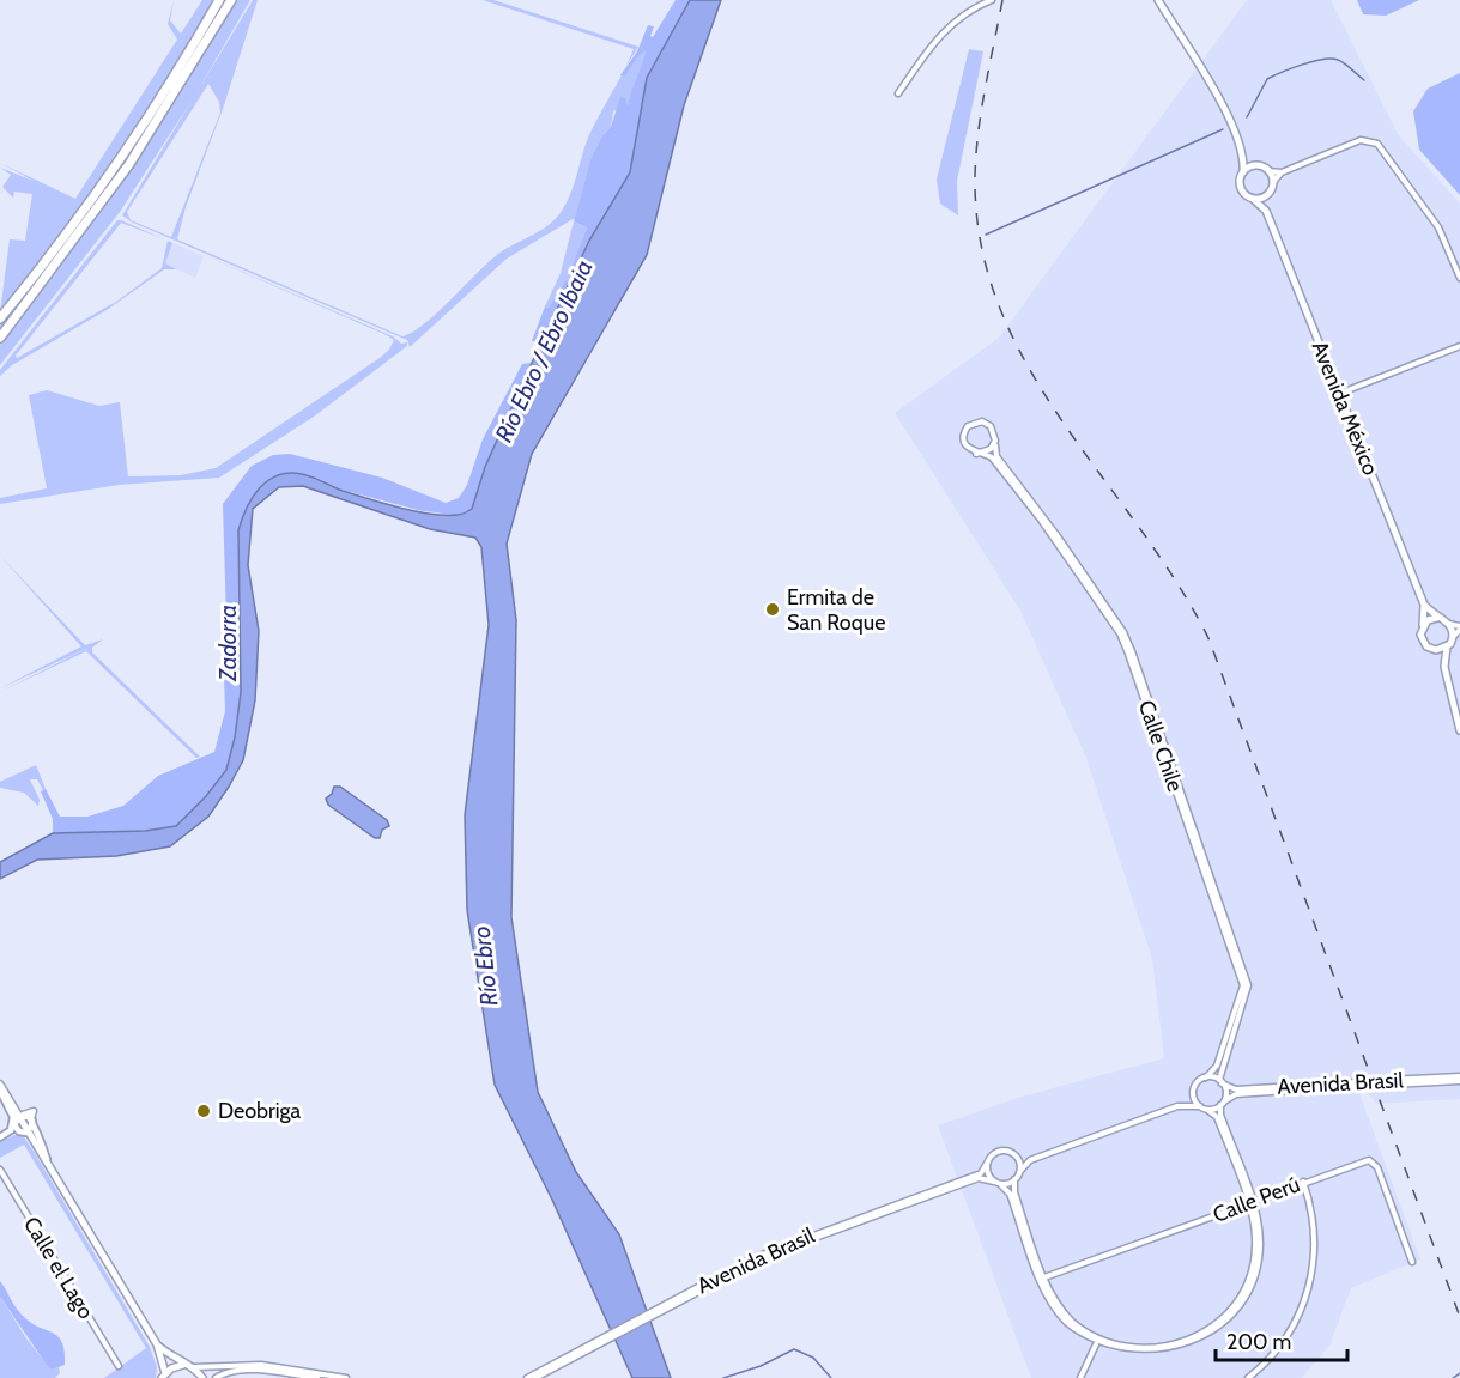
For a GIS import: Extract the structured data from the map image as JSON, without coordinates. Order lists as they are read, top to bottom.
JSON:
{
  "streets": {
    "main road": ["Avenida México"],
    "street": [
      "Calle Chile",
      "Avenida Brasil",
      "Calle Perú",
      "Calle el Lago"
    ]
  },
  "crossings": [
    ["Calle Chile", "Avenida Brasil"]
  ],
  "water": ["Río Ebro / Ebro Ibaia", "Zadorra", "Río Ebro"],
  "places": ["Ermita de San Roque", "Deobriga"],
  "scale_bar": "200 m"
}
